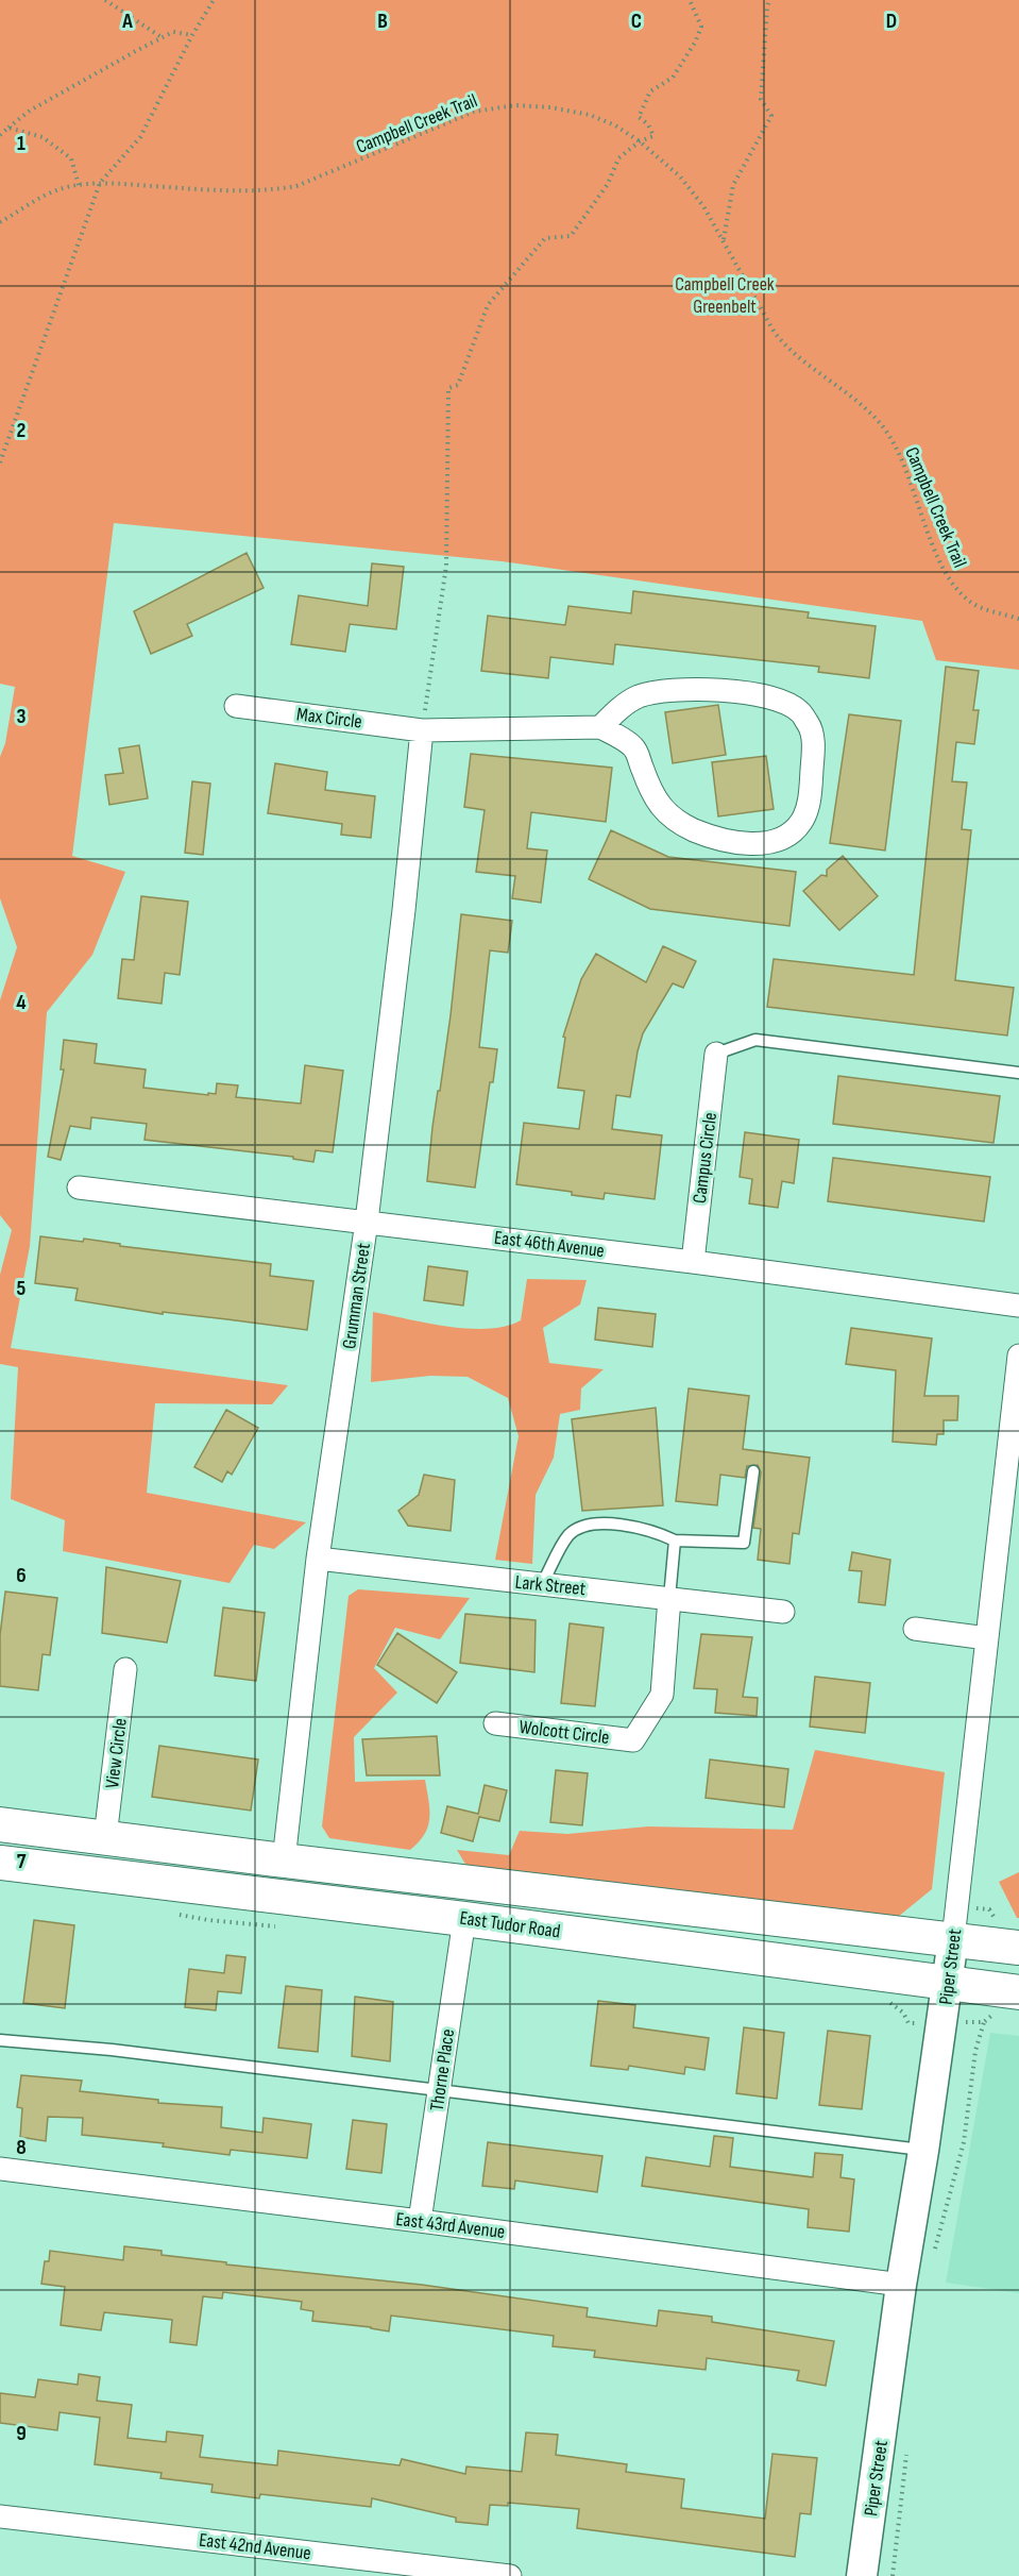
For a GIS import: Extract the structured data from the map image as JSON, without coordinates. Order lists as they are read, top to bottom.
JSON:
{
  "streets": {
    "main road": ["East Tudor Road"],
    "street": [
      "Max Circle",
      "Campus Circle",
      "East 46th Avenue",
      "Grumman Street",
      "Lark Street",
      "Wolcott Circle",
      "View Circle",
      "Piper Street",
      "Thorne Place",
      "East 43rd Avenue",
      "East 42nd Avenue"
    ],
    "path": ["Campbell Creek Trail"]
  },
  "crossings": [
    ["Max Circle", "Grumman Street"],
    ["Campus Circle", "East 46th Avenue"],
    ["East 46th Avenue", "Grumman Street"],
    ["Grumman Street", "Lark Street"],
    ["Grumman Street", "East Tudor Road"],
    ["Lark Street", "Wolcott Circle"],
    ["View Circle", "East Tudor Road"],
    ["East Tudor Road", "Piper Street"],
    ["East Tudor Road", "Thorne Place"],
    ["Piper Street", "East 43rd Avenue"],
    ["Thorne Place", "East 43rd Avenue"]
  ],
  "parks": ["Campbell Creek Greenbelt"],
  "grid": {
    "columns": [
      "A",
      "B",
      "C",
      "D"
    ],
    "rows": [
      "1",
      "2",
      "3",
      "4",
      "5",
      "6",
      "7",
      "8",
      "9"
    ]
  }
}
